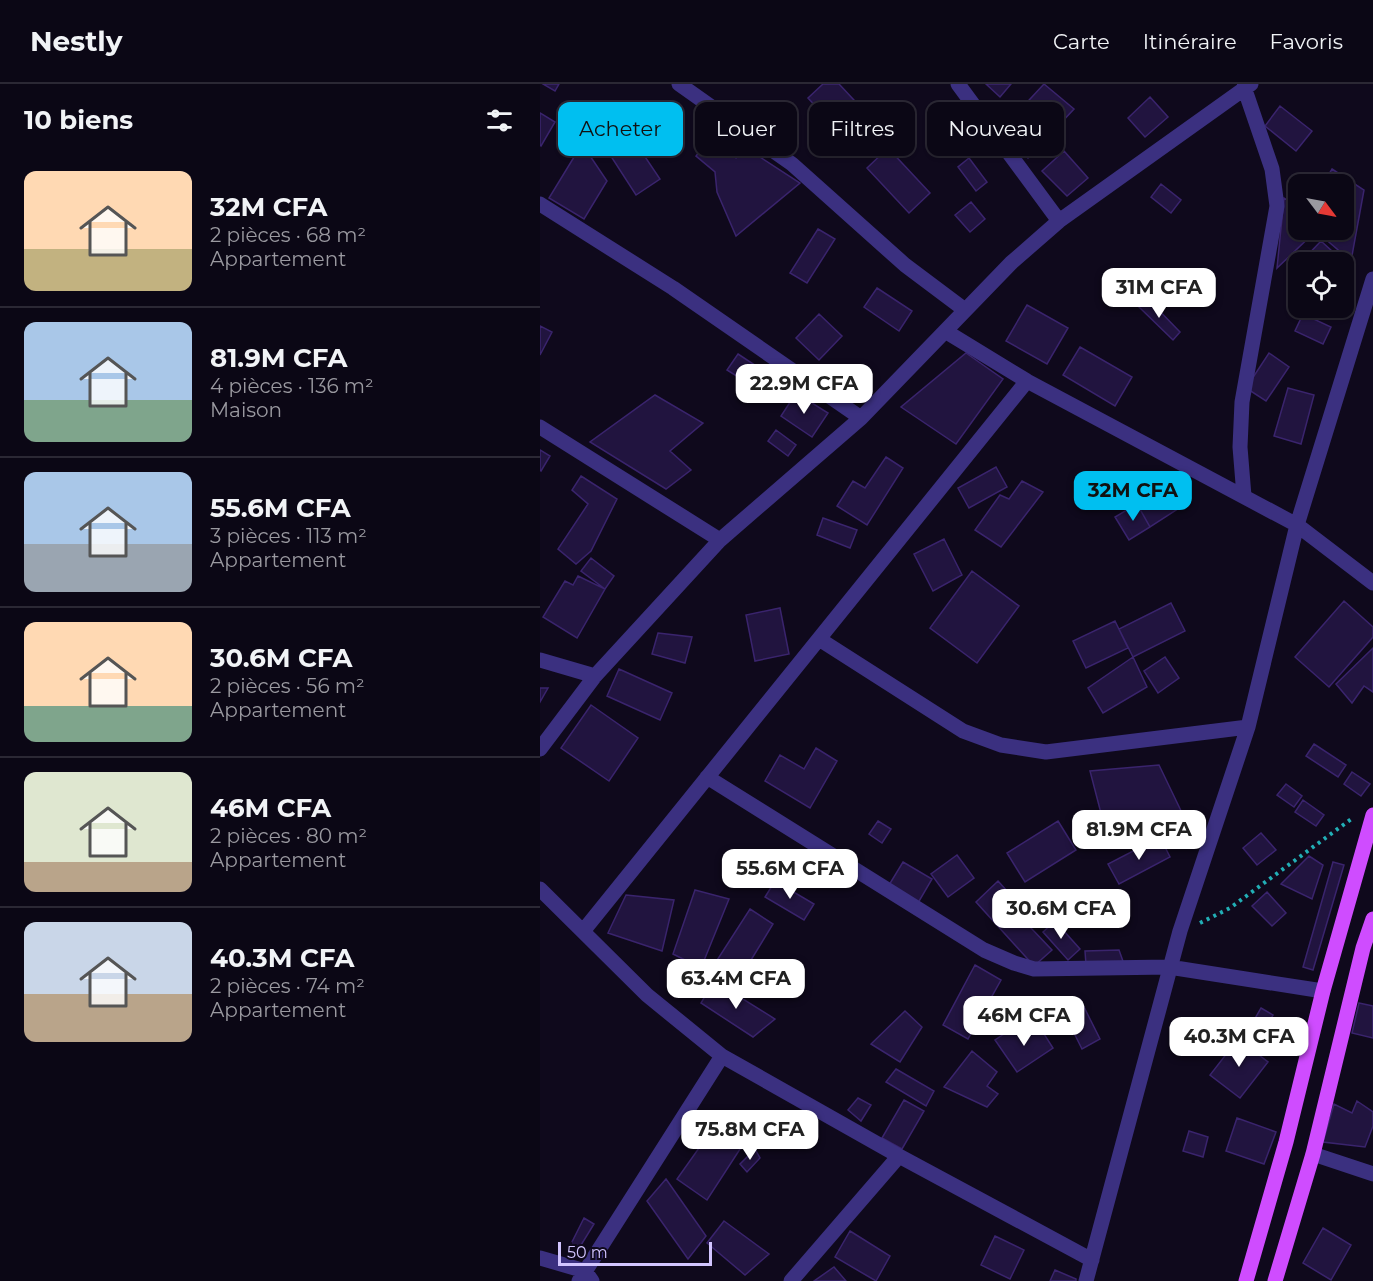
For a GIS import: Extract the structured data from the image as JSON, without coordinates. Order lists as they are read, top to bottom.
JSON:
{
  "scale_bar": "50 m",
  "north": "bottom right",
  "page": {
    "header": "Nestly",
    "nav": ["Carte", "Itinéraire", "Favoris"],
    "heading": "10 biens",
    "chip": [
      "Acheter",
      "Louer",
      "Filtres",
      "Nouveau"
    ],
    "list": [
      {
        "name": "32M CFA",
        "note": "2 pièces · 68 m² · Appartement"
      },
      {
        "name": "81.9M CFA",
        "note": "4 pièces · 136 m² · Maison"
      },
      {
        "name": "55.6M CFA",
        "note": "3 pièces · 113 m² · Appartement"
      },
      {
        "name": "30.6M CFA",
        "note": "2 pièces · 56 m² · Appartement"
      },
      {
        "name": "46M CFA",
        "note": "2 pièces · 80 m² · Appartement"
      },
      {
        "name": "40.3M CFA",
        "note": "2 pièces · 74 m² · Appartement"
      }
    ],
    "price": [
      "31M CFA",
      "22.9M CFA",
      "32M CFA",
      "81.9M CFA",
      "55.6M CFA",
      "30.6M CFA",
      "63.4M CFA",
      "46M CFA",
      "40.3M CFA",
      "75.8M CFA"
    ],
    "scale": "50 m"
  }
}
